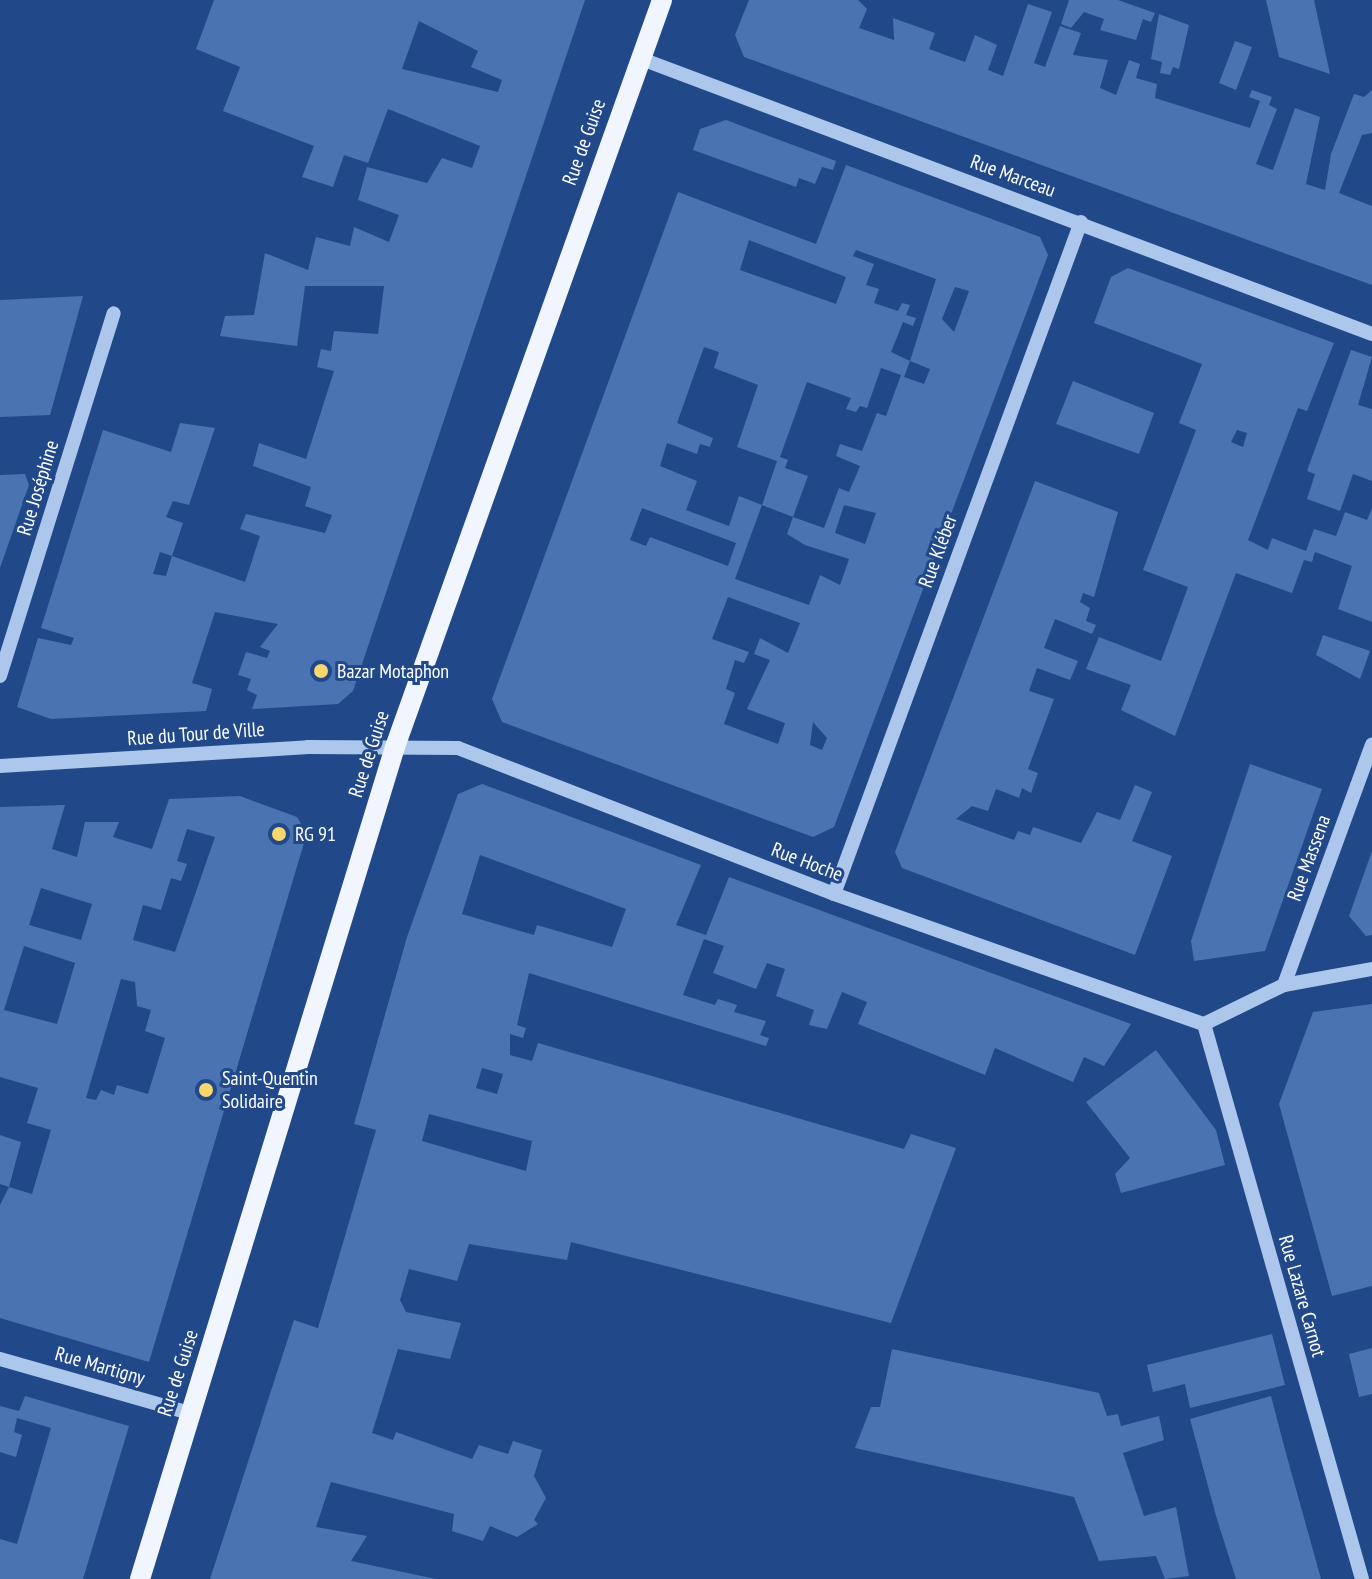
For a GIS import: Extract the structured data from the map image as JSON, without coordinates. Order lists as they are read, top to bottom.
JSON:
{
  "streets": {
    "main road": ["Rue de Guise"],
    "street": [
      "Rue Marceau",
      "Rue Joséphine",
      "Rue Kléber",
      "Rue du Tour de Ville",
      "Rue Massena",
      "Rue Hoche",
      "Rue Lazare Carnot",
      "Rue Martigny"
    ]
  },
  "crossings": [
    ["Rue de Guise", "Rue Marceau"],
    ["Rue de Guise", "Rue du Tour de Ville"],
    ["Rue de Guise", "Rue Hoche"],
    ["Rue de Guise", "Rue Martigny"],
    ["Rue Marceau", "Rue Kléber"],
    ["Rue Kléber", "Rue Hoche"],
    ["Rue du Tour de Ville", "Rue Hoche"],
    ["Rue Hoche", "Rue Lazare Carnot"]
  ],
  "places": ["Bazar Motaphon", "RG 91", "Saint-Quentin Solidaire"]
}
